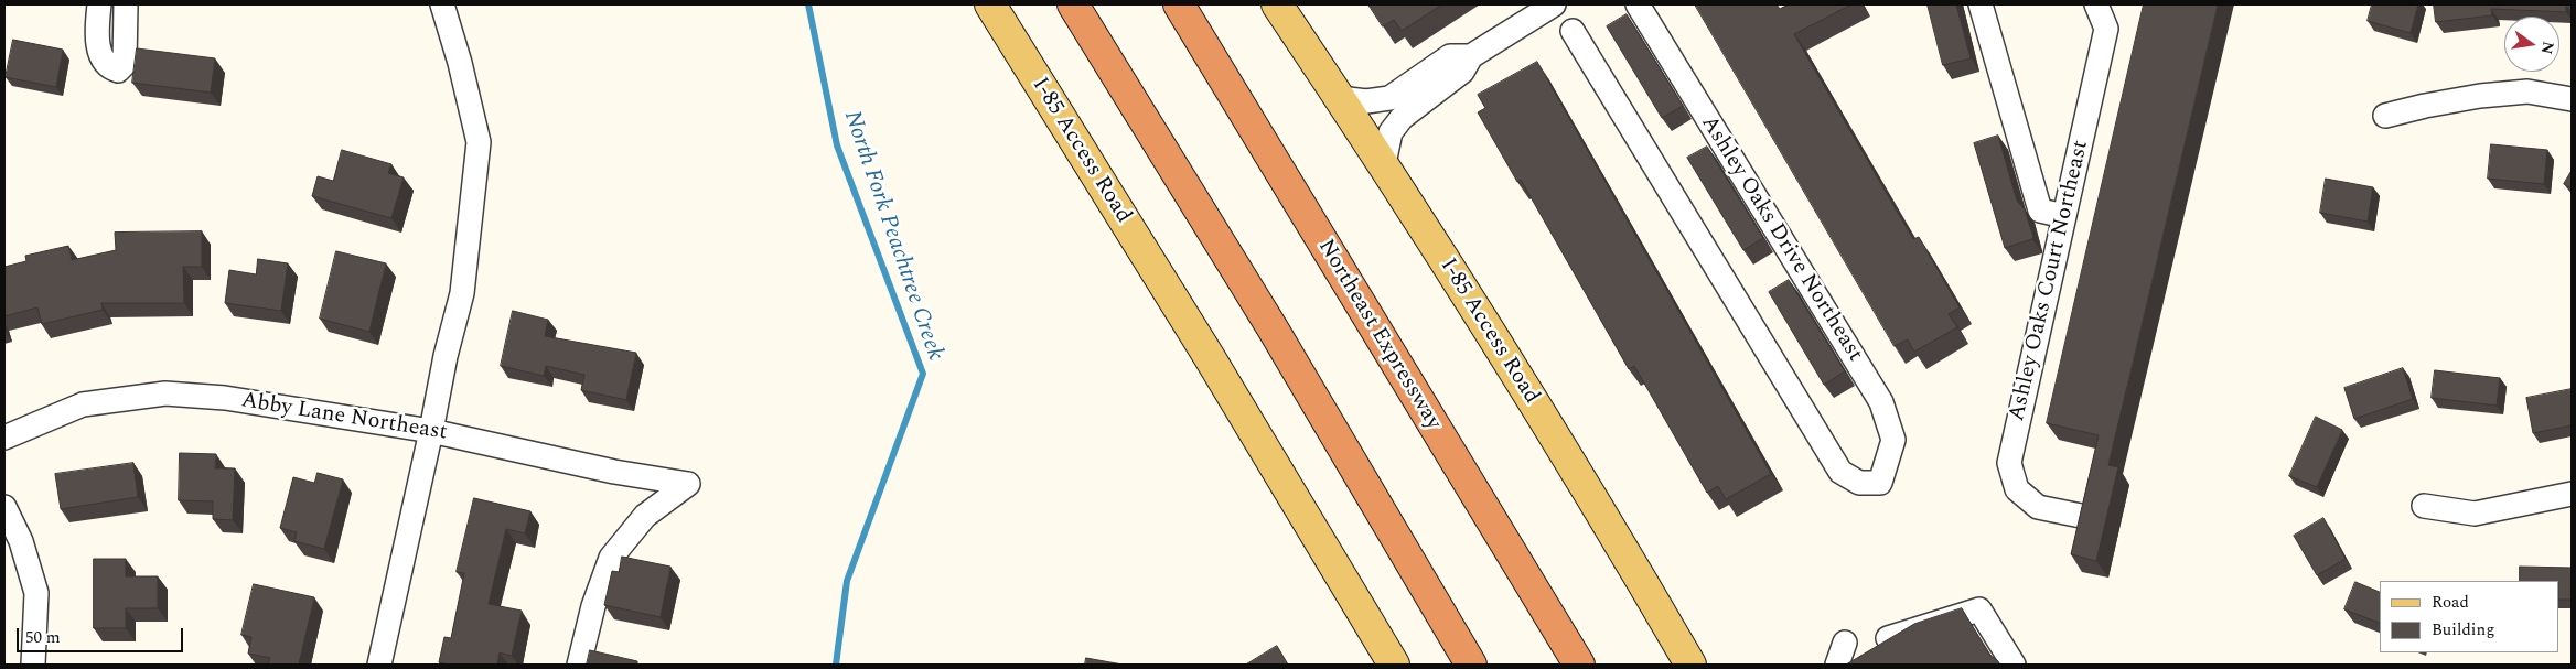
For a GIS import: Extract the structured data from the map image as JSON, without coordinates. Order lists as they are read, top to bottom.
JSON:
{
  "streets": {
    "highway": ["Northeast Expressway"],
    "main road": ["I-85 Access Road"],
    "street": ["Ashley Oaks Drive Northeast", "Ashley Oaks Court Northeast", "Abby Lane Northeast"]
  },
  "water": ["North Fork Peachtree Creek"],
  "legend": ["Road", "Building"],
  "scale_bar": "50 m",
  "north": "right"
}
